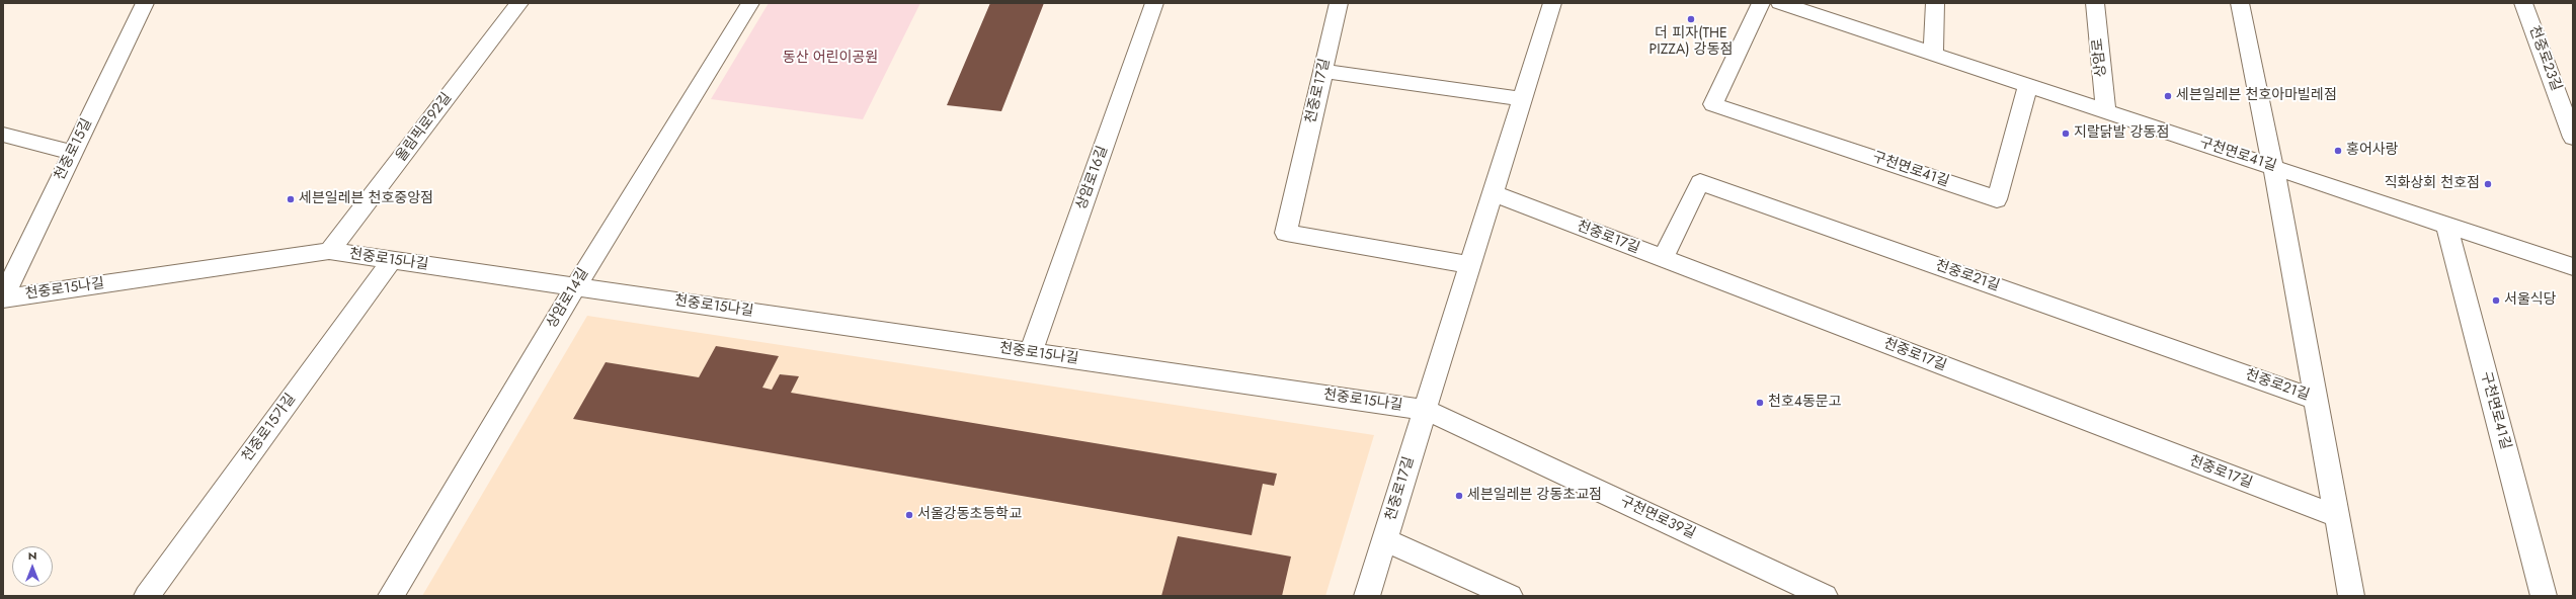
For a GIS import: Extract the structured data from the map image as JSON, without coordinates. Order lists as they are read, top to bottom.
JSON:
{
  "streets": {
    "street": [
      "상암로",
      "천중로23길",
      "천중로17길",
      "올림픽로92길",
      "천중로15길",
      "구천면로41길",
      "상암로16길",
      "천중로15나길",
      "천중로21길",
      "상암로14길",
      "천중로15가길",
      "구천면로39길"
    ]
  },
  "crossings": [
    ["상암로", "구천면로41길"],
    ["천중로17길", "천중로15나길"],
    ["천중로17길", "천중로21길"],
    ["천중로17길", "구천면로39길"],
    ["올림픽로92길", "천중로15나길"],
    ["천중로15길", "천중로15나길"],
    ["구천면로41길", "천중로21길"],
    ["상암로16길", "천중로15나길"],
    ["천중로15나길", "상암로14길"],
    ["천중로15나길", "천중로15가길"],
    ["천중로15나길", "구천면로39길"]
  ],
  "parks": ["동산 어린이공원"],
  "places": [
    "더 피자(THE PIZZA) 강동점",
    "세븐일레븐 천호아마빌레점",
    "지랄닭발 강동점",
    "홍어사랑",
    "직화상회 천호점",
    "세븐일레븐 천호중앙점",
    "서울식당",
    "천호4동문고",
    "세븐일레븐 강동초교점",
    "서울강동초등학교"
  ],
  "north": "top"
}
